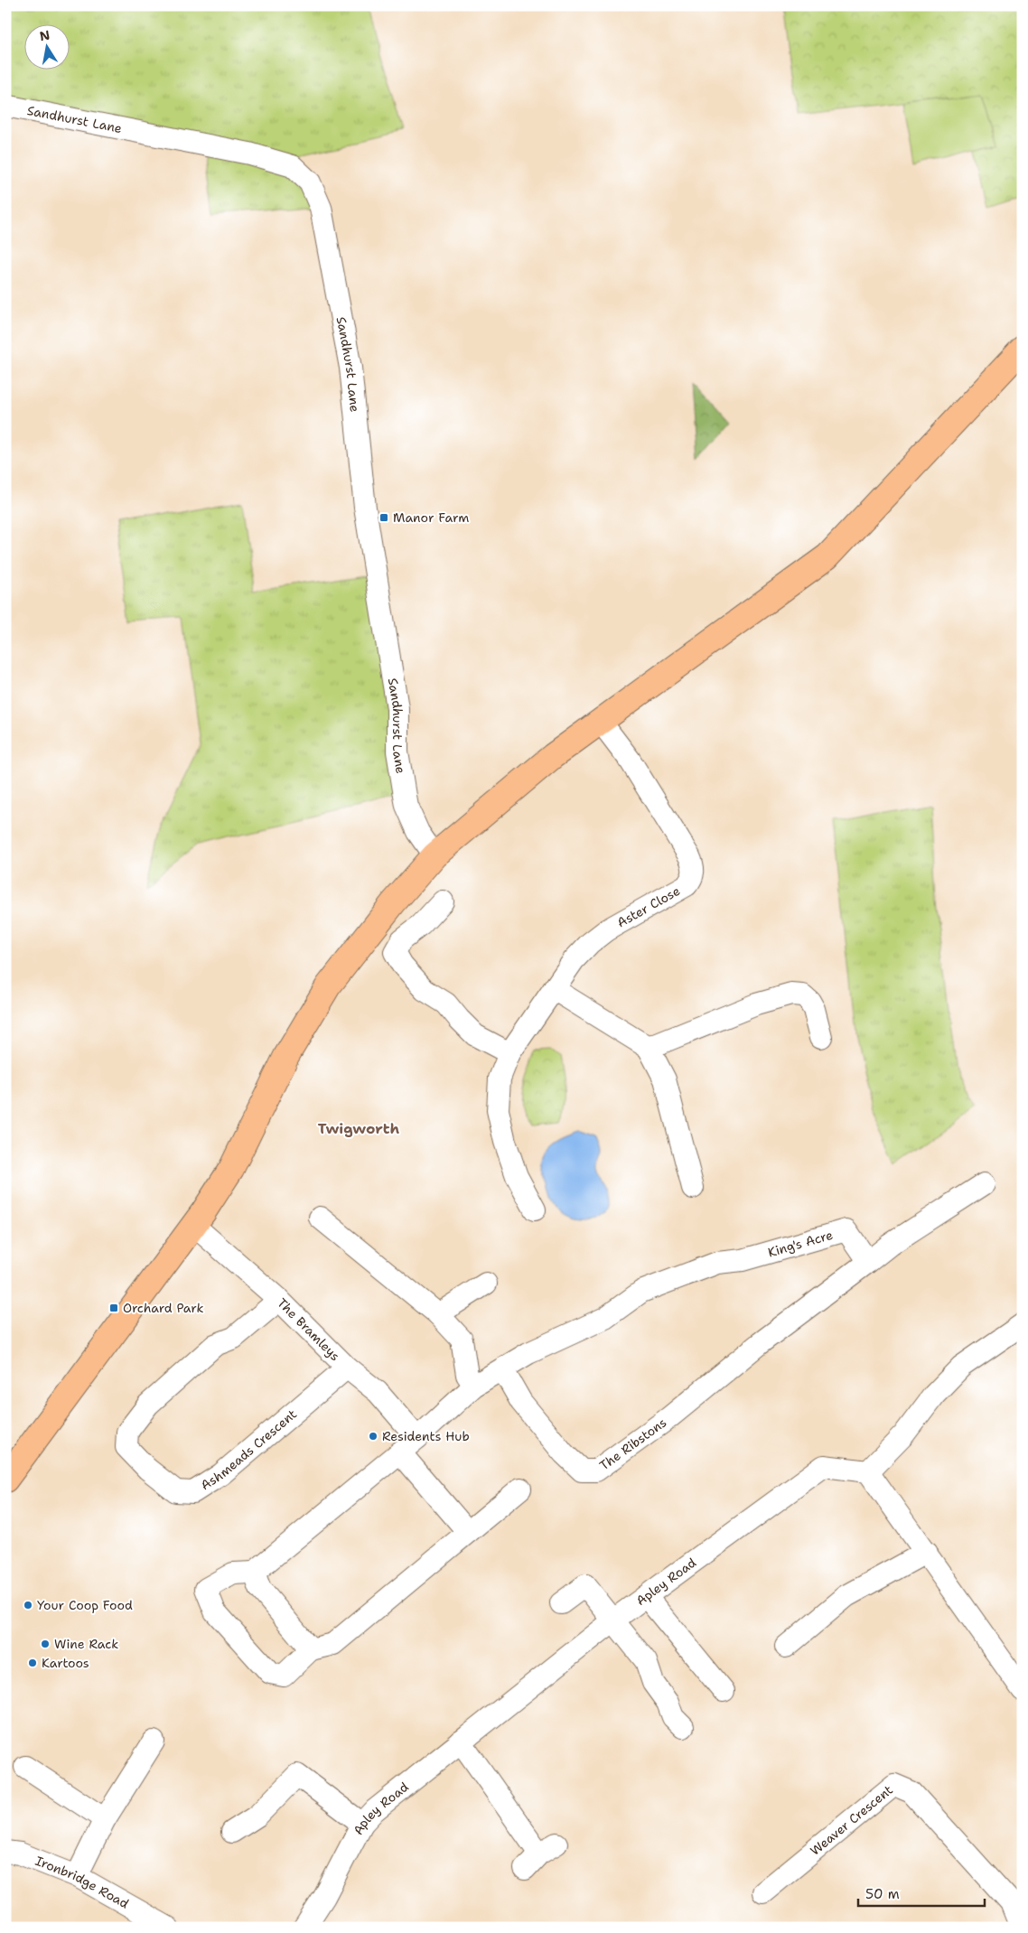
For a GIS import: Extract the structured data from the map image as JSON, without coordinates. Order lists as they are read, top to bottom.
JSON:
{
  "streets": {
    "street": [
      "Sandhurst Lane",
      "Aster Close",
      "King's Acre",
      "The Bramleys",
      "The Ribstons",
      "Ashmeads Crescent",
      "Apley Road",
      "Weaver Crescent",
      "Ironbridge Road"
    ]
  },
  "crossings": [
    ["King's Acre", "The Ribstons"],
    ["The Bramleys", "Ashmeads Crescent"]
  ],
  "districts": ["Twigworth"],
  "places": {
    "transit": ["Manor Farm", "Orchard Park"],
    "other": [
      "Residents Hub",
      "Your Coop Food",
      "Wine Rack",
      "Kartoos"
    ]
  },
  "scale_bar": "50 m",
  "north": "top"
}
